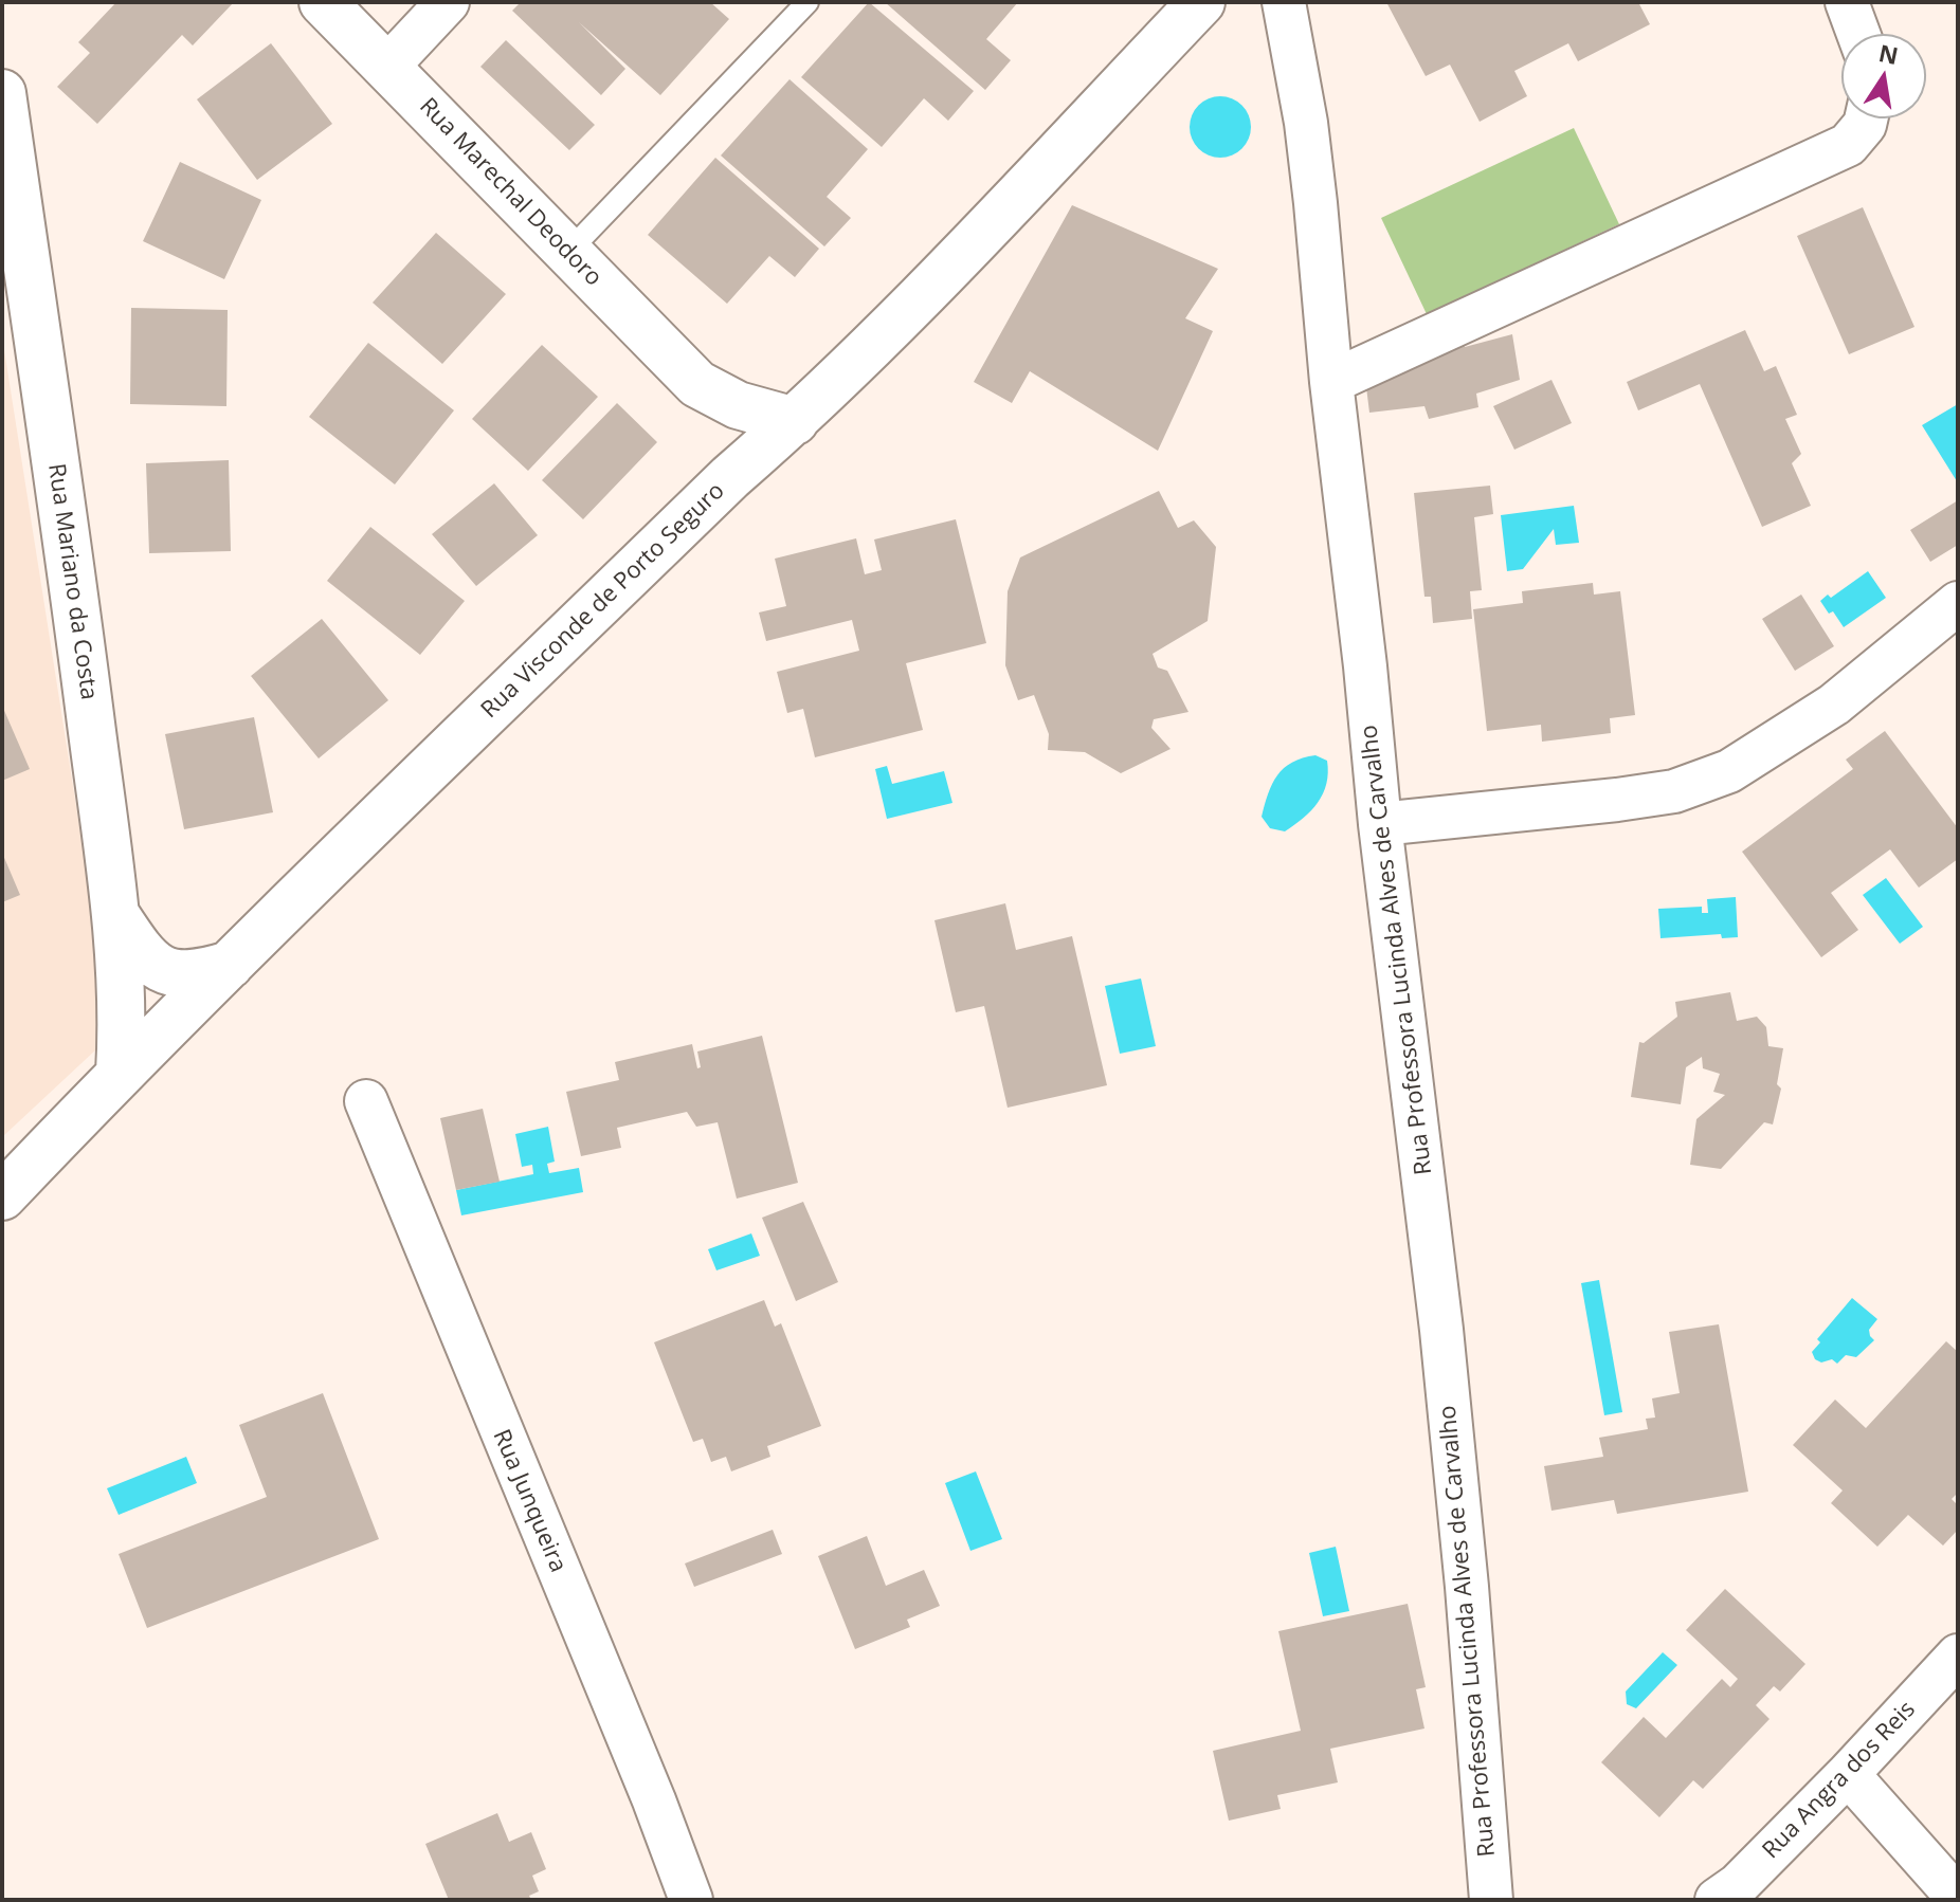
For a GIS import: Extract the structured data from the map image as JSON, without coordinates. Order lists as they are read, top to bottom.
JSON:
{
  "streets": {
    "street": [
      "Rua Marechal Deodoro",
      "Rua Mariano da Costa",
      "Rua Visconde de Porto Seguro",
      "Rua Professora Lucinda Alves de Carvalho",
      "Rua Junqueira",
      "Rua Angra dos Reis"
    ]
  },
  "crossings": [
    ["Rua Marechal Deodoro", "Rua Visconde de Porto Seguro"],
    ["Rua Mariano da Costa", "Rua Visconde de Porto Seguro"]
  ],
  "north": "top"
}
